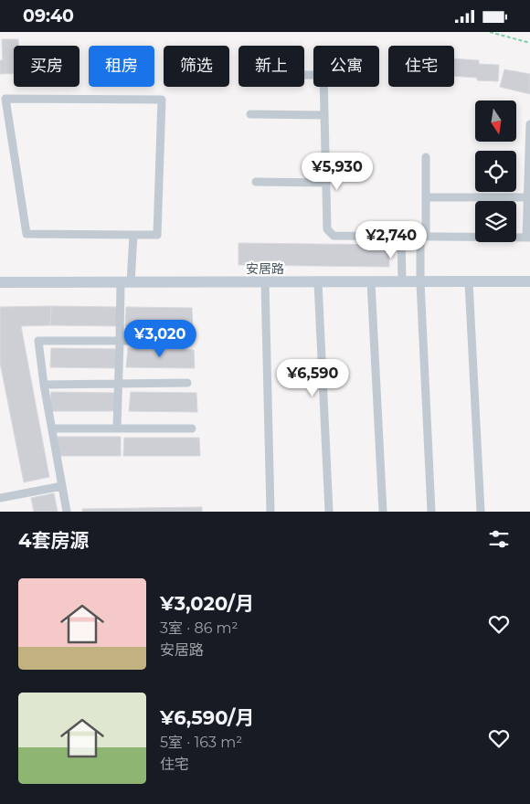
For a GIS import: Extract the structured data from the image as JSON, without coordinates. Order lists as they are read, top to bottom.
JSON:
{
  "streets": {
    "street": ["安居路"]
  },
  "north": "bottom",
  "page": {
    "status": "09:40",
    "chip": [
      "买房",
      "租房",
      "筛选",
      "新上",
      "公寓",
      "住宅"
    ],
    "price": [
      "¥5,930",
      "¥2,740",
      "¥3,020",
      "¥6,590"
    ],
    "heading": "4套房源",
    "list": [
      {
        "name": "¥3,020/月",
        "note": "3室 · 86 m² · 安居路"
      },
      {
        "name": "¥6,590/月",
        "note": "5室 · 163 m² · 住宅"
      }
    ]
  }
}
